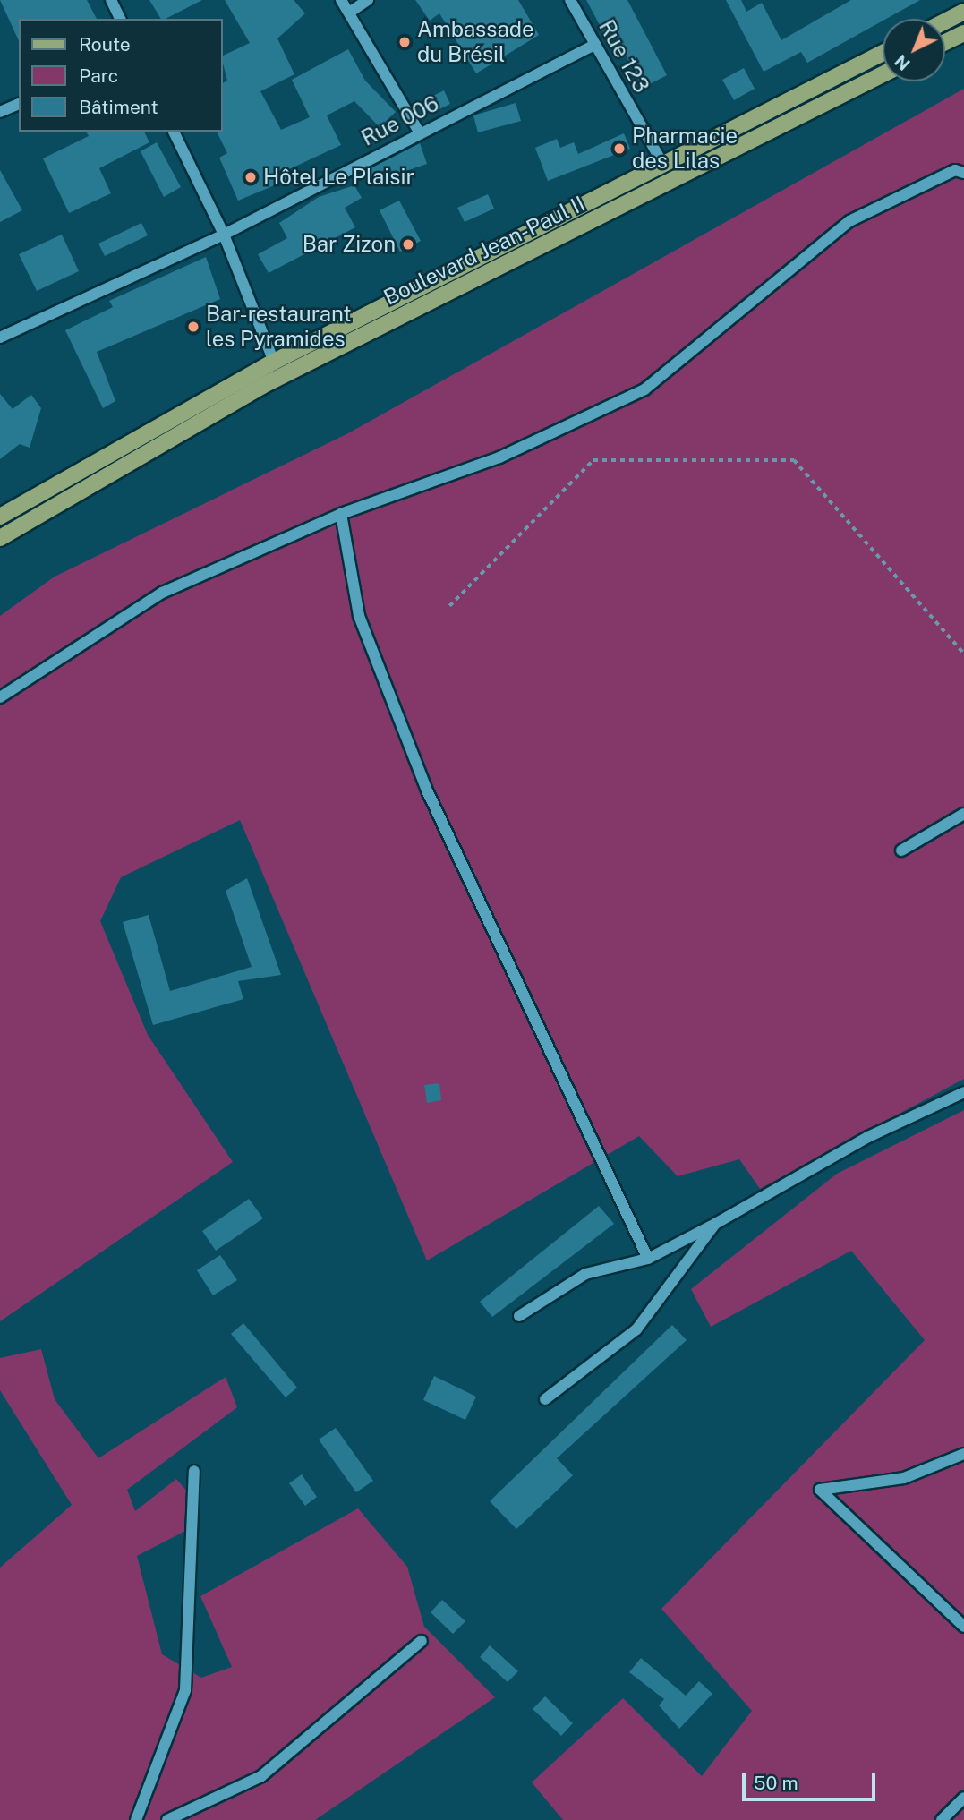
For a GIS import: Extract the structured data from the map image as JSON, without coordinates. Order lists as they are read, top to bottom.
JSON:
{
  "streets": {
    "main road": ["Boulevard Jean-Paul II"],
    "street": ["Rue 123", "Rue 006"]
  },
  "crossings": [
    ["Rue 123", "Rue 006"],
    ["Rue 123", "Boulevard Jean-Paul II"]
  ],
  "places": [
    "Ambassade du Brésil",
    "Pharmacie des Lilas",
    "Hôtel Le Plaisir",
    "Bar Zizon",
    "Bar-restaurant les Pyramides"
  ],
  "legend": ["Route", "Parc", "Bâtiment"],
  "scale_bar": "50 m",
  "north": "bottom left"
}
